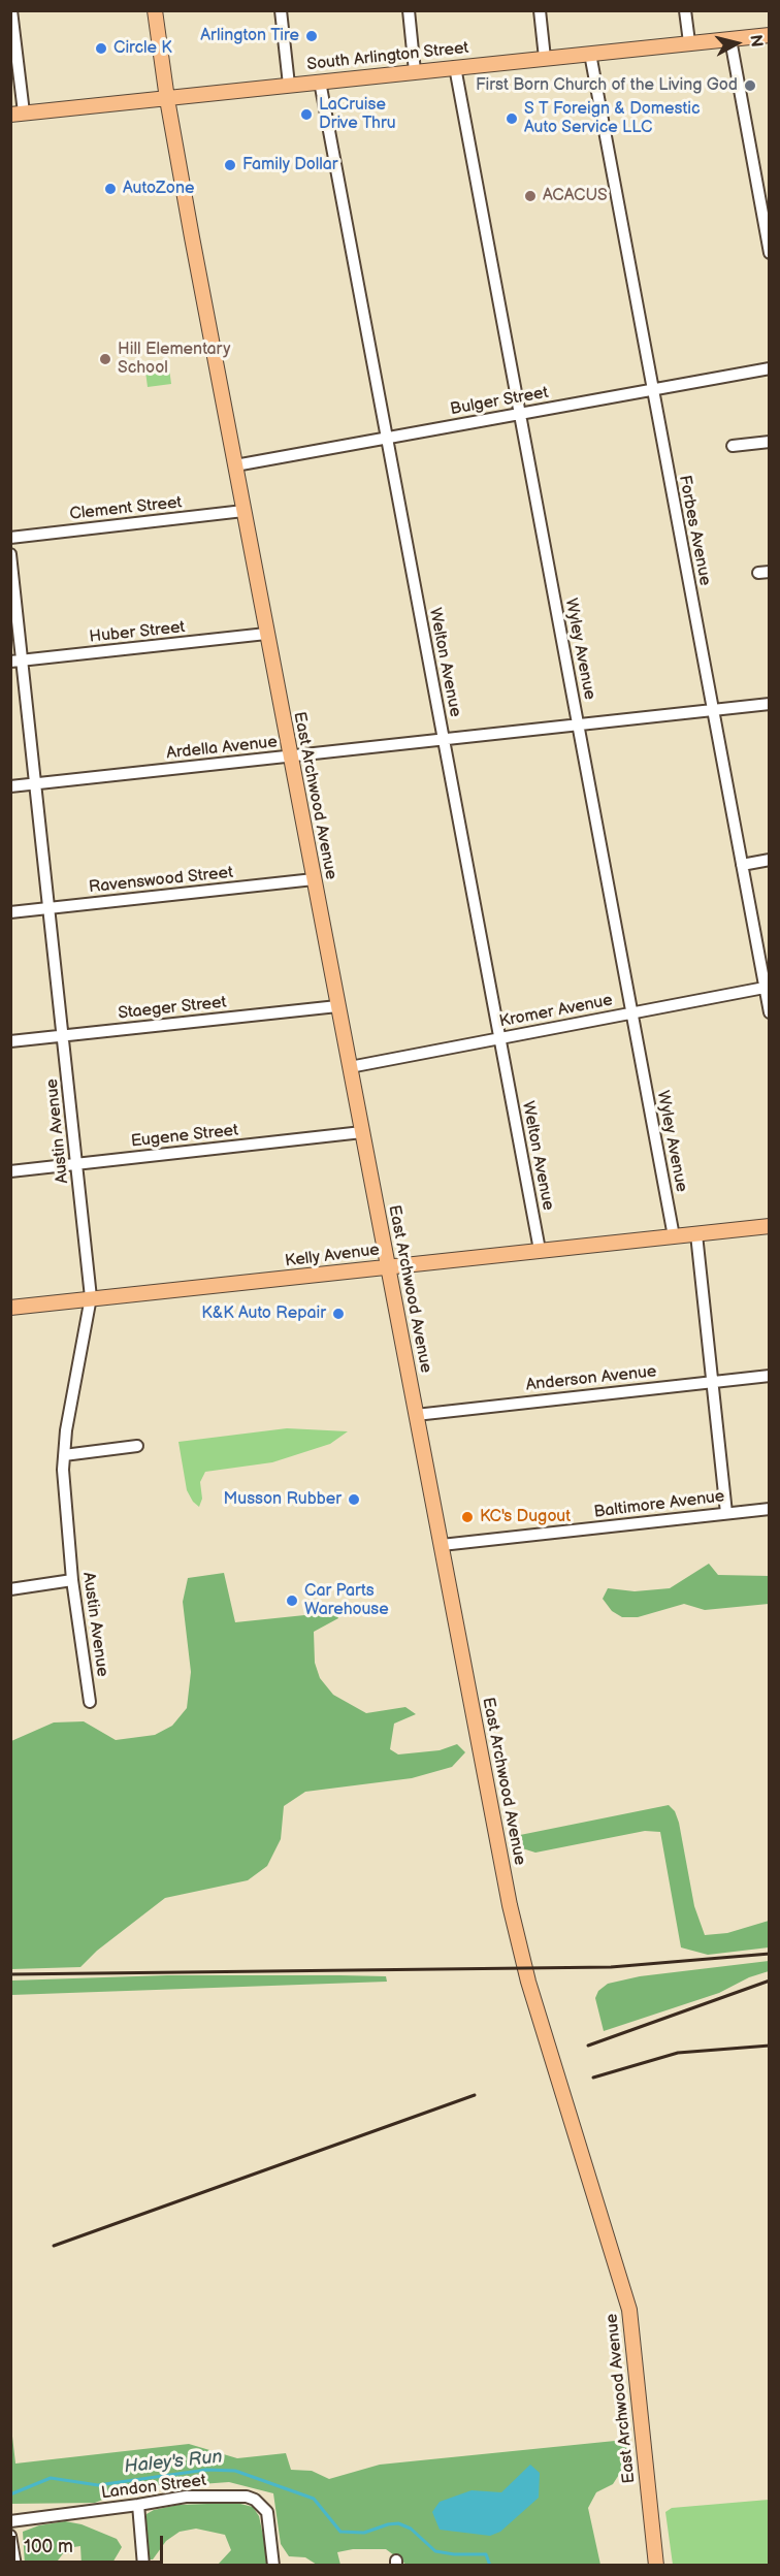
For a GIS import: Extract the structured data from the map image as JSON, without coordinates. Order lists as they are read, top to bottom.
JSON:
{
  "streets": {
    "main road": ["South Arlington Street", "East Archwood Avenue", "Kelly Avenue"],
    "street": [
      "Bulger Street",
      "Clement Street",
      "Forbes Avenue",
      "Huber Street",
      "Wyley Avenue",
      "Welton Avenue",
      "Ardella Avenue",
      "Ravenswood Street",
      "Staeger Street",
      "Kromer Avenue",
      "Austin Avenue",
      "Eugene Street",
      "Anderson Avenue",
      "Baltimore Avenue",
      "Landon Street"
    ]
  },
  "crossings": [
    ["South Arlington Street", "Forbes Avenue"],
    ["South Arlington Street", "Wyley Avenue"],
    ["South Arlington Street", "Welton Avenue"],
    ["South Arlington Street", "East Archwood Avenue"],
    ["Bulger Street", "Forbes Avenue"],
    ["Bulger Street", "Wyley Avenue"],
    ["Bulger Street", "Welton Avenue"],
    ["Bulger Street", "East Archwood Avenue"],
    ["Clement Street", "East Archwood Avenue"],
    ["Forbes Avenue", "Ardella Avenue"],
    ["Forbes Avenue", "Kromer Avenue"],
    ["Huber Street", "East Archwood Avenue"],
    ["Huber Street", "Austin Avenue"],
    ["Wyley Avenue", "Ardella Avenue"],
    ["Wyley Avenue", "Kromer Avenue"],
    ["Wyley Avenue", "Kelly Avenue"],
    ["Welton Avenue", "Ardella Avenue"],
    ["Welton Avenue", "Kromer Avenue"],
    ["Welton Avenue", "Kelly Avenue"],
    ["Ardella Avenue", "East Archwood Avenue"],
    ["Ardella Avenue", "Austin Avenue"],
    ["East Archwood Avenue", "Ravenswood Street"],
    ["East Archwood Avenue", "Staeger Street"],
    ["East Archwood Avenue", "Kromer Avenue"],
    ["East Archwood Avenue", "Eugene Street"],
    ["East Archwood Avenue", "Kelly Avenue"],
    ["East Archwood Avenue", "Anderson Avenue"],
    ["East Archwood Avenue", "Baltimore Avenue"],
    ["Ravenswood Street", "Austin Avenue"],
    ["Staeger Street", "Austin Avenue"],
    ["Austin Avenue", "Eugene Street"],
    ["Austin Avenue", "Kelly Avenue"]
  ],
  "water": ["Haley's Run"],
  "places": [
    "Arlington Tire",
    "Circle K",
    "First Born Church of the Living God",
    "LaCruise Drive Thru",
    "S T Foreign & Domestic Auto Service LLC",
    "Family Dollar",
    "AutoZone",
    "ACACUS",
    "Hill Elementary School",
    "K&K Auto Repair",
    "Musson Rubber",
    "KC's Dugout",
    "Car Parts Warehouse"
  ],
  "scale_bar": "100 m",
  "north": "right"
}
